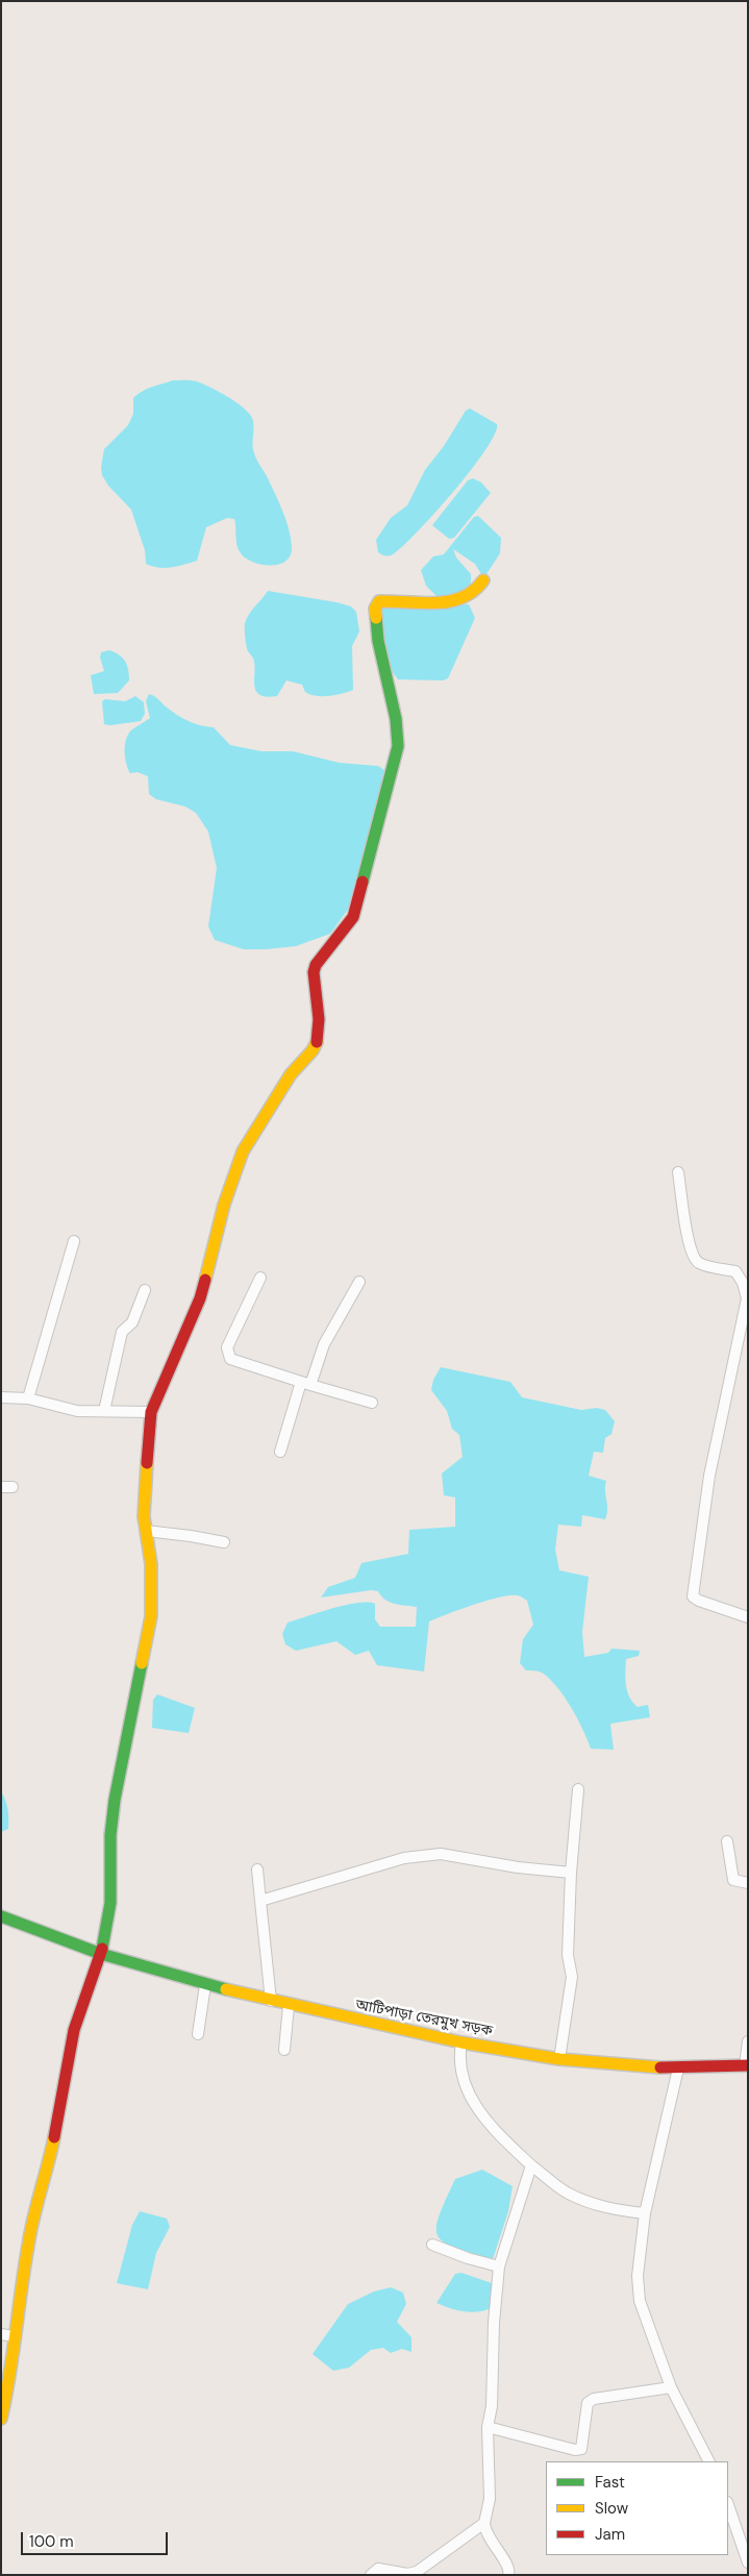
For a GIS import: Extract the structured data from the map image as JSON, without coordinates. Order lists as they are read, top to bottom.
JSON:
{
  "streets": {
    "street": ["আটিপাড়া তেরমুখ সড়ক"]
  },
  "legend": ["Fast", "Slow", "Jam"],
  "scale_bar": "100 m"
}
